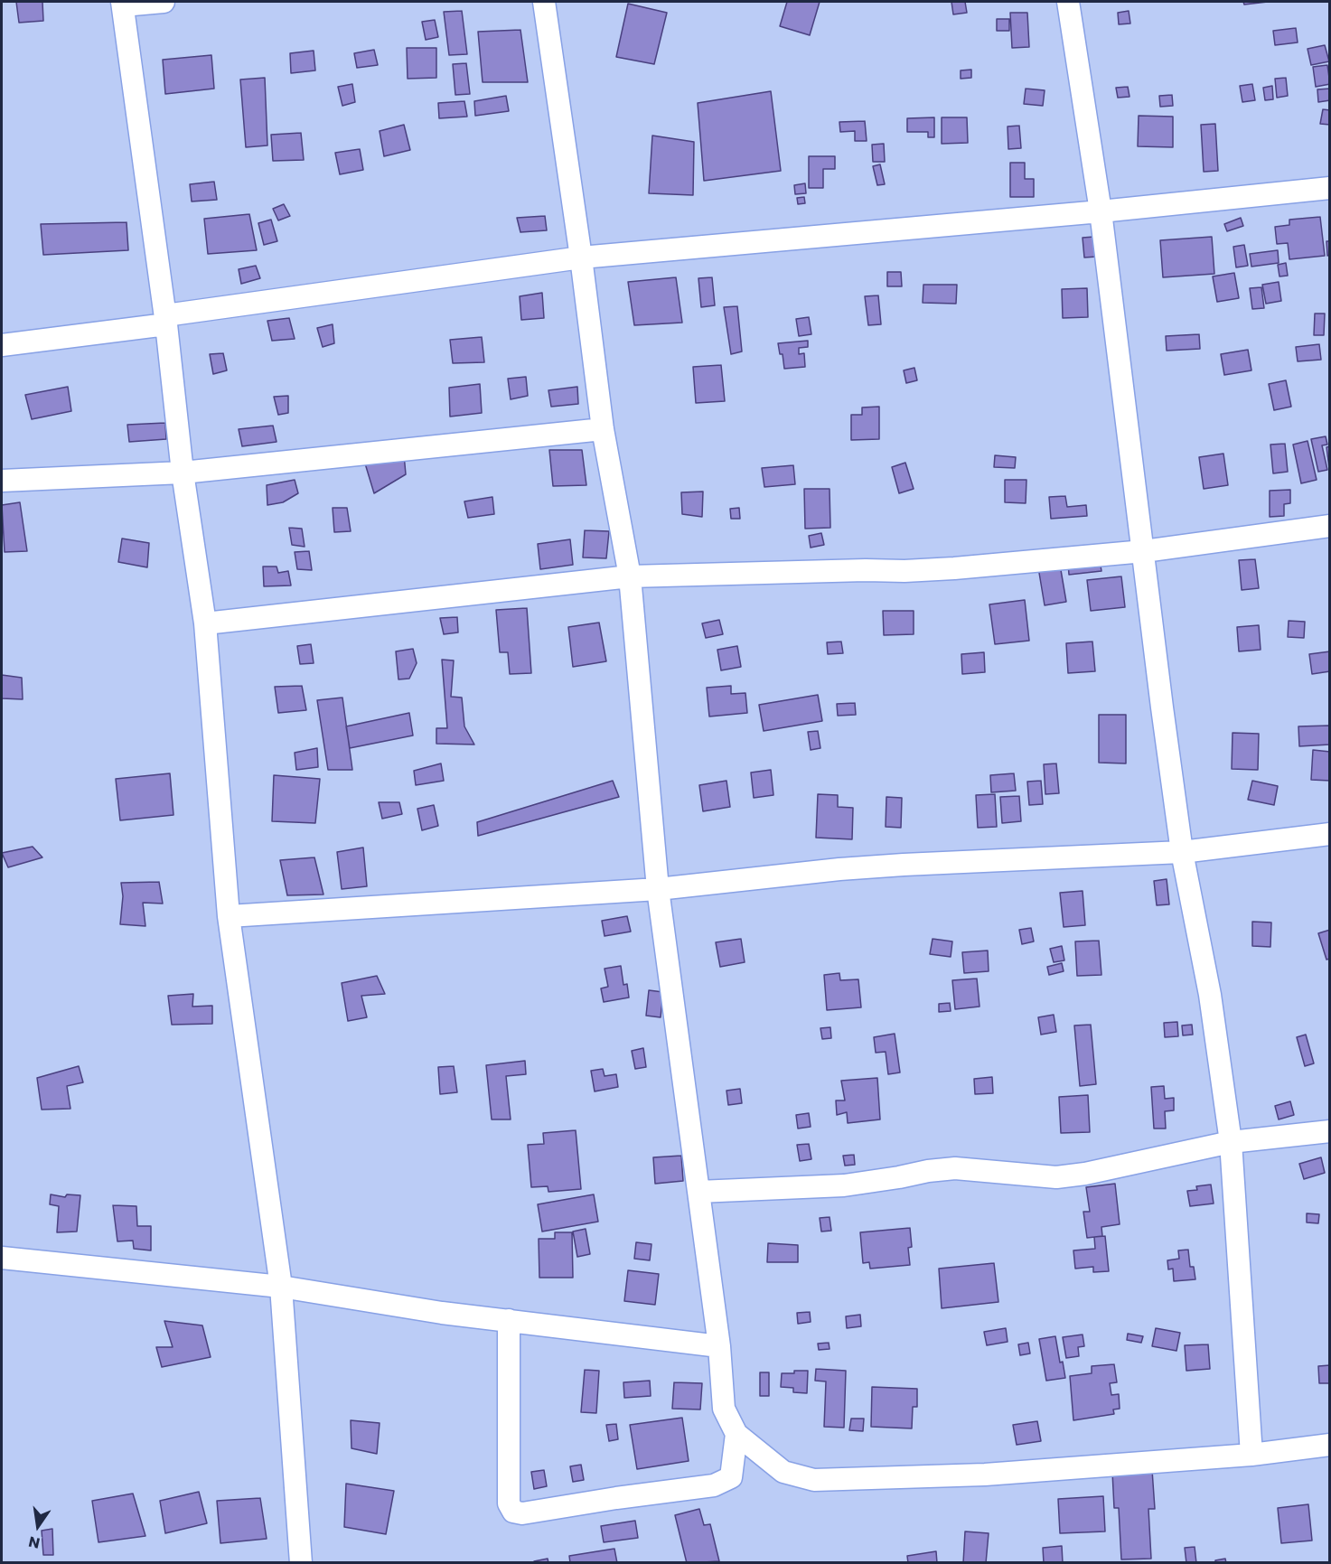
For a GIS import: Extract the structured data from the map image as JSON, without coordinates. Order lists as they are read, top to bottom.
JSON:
{
  "north": "bottom"
}
